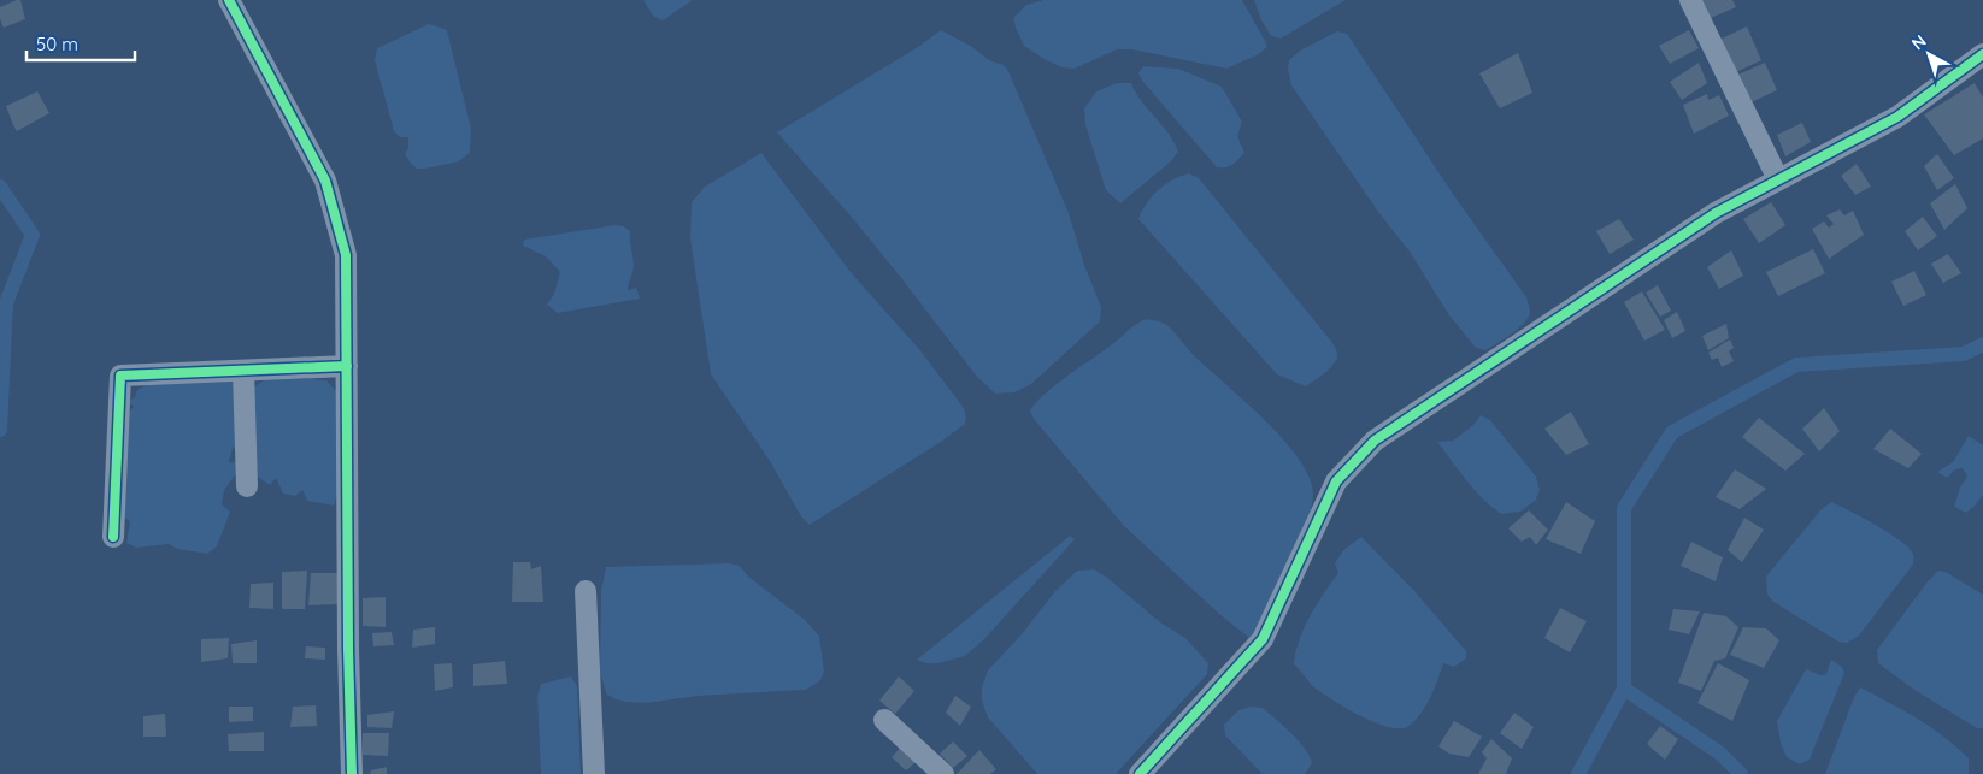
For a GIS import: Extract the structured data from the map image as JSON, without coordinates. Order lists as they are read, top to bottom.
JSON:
{
  "scale_bar": "50 m",
  "north": "top left"
}
